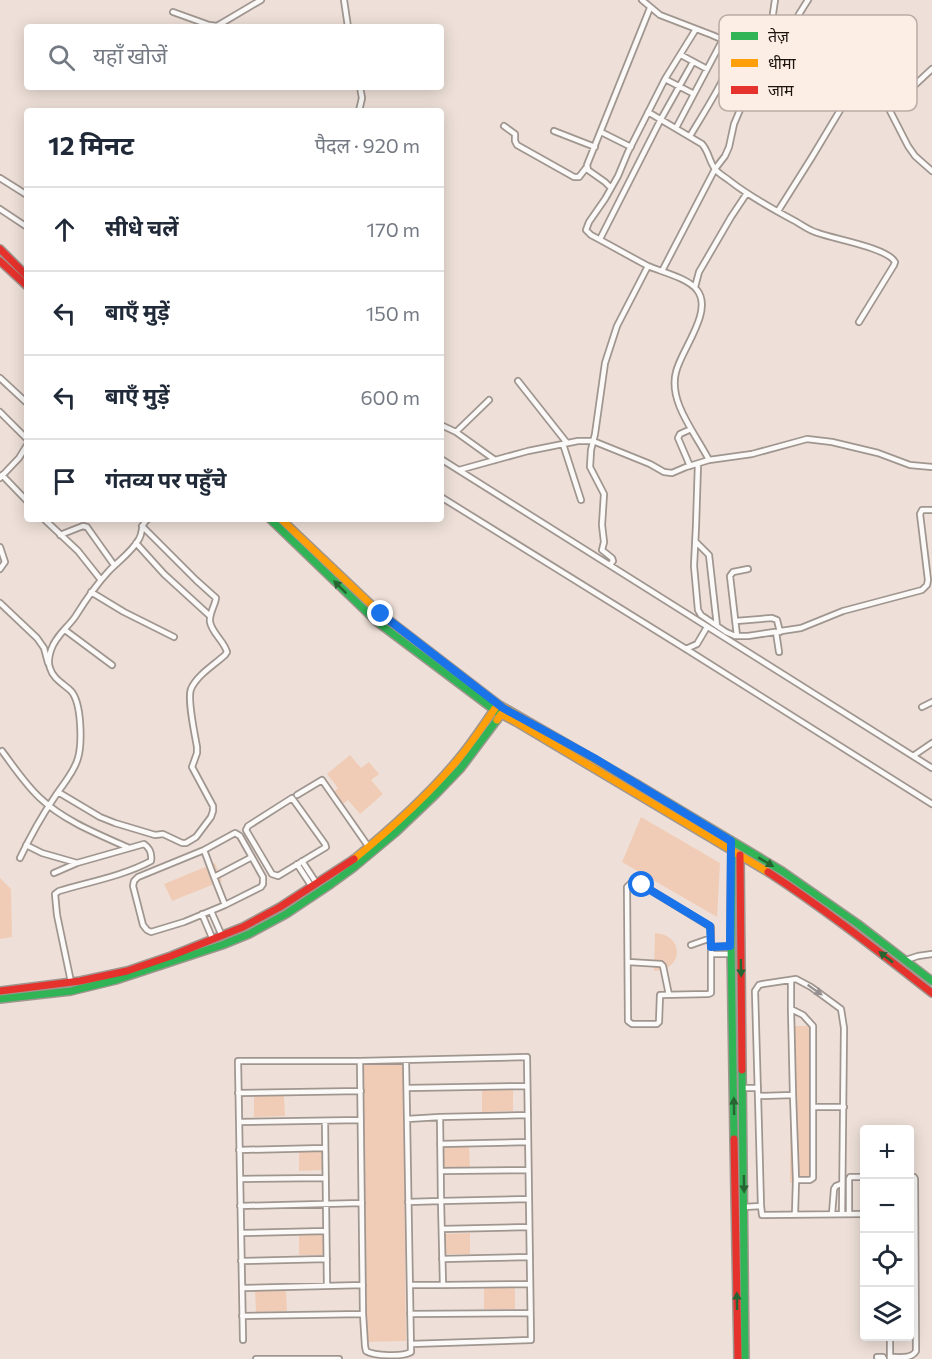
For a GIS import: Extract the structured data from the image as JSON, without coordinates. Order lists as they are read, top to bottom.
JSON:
{
  "legend": ["तेज़", "धीमा", "जाम"],
  "page": {
    "search": "यहाँ खोजें",
    "heading": ["12 मिनट", "पैदल · 920 m"],
    "list": [
      ["सीधे चलें", "170 m"],
      ["बाएँ मुड़ें", "150 m"],
      ["बाएँ मुड़ें", "600 m"],
      "गंतव्य पर पहुँचे"
    ],
    "map_buttons": ["+", "−"]
  }
}
